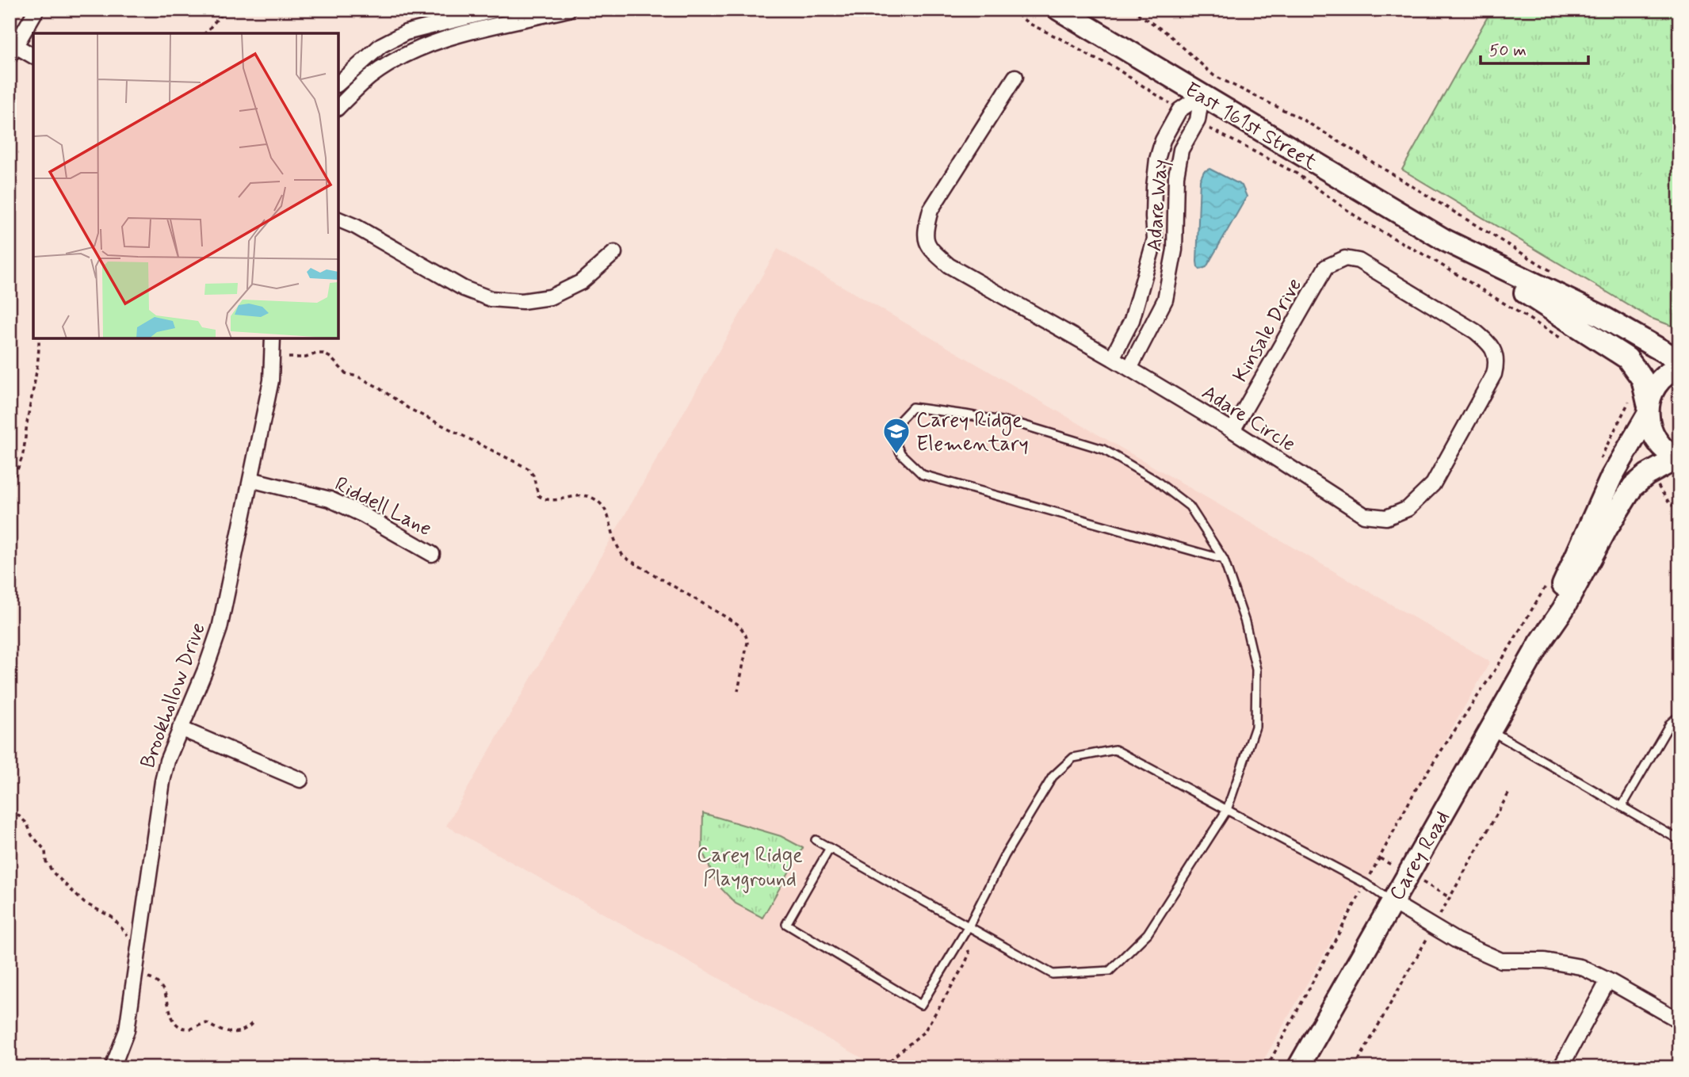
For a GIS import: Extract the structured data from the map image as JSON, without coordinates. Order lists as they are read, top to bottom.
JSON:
{
  "streets": {
    "street": [
      "East 161st Street",
      "Adare Way",
      "Kinsale Drive",
      "Adare Circle",
      "Riddell Lane",
      "Brookhollow Drive",
      "Carey Road"
    ]
  },
  "crossings": [
    ["East 161st Street", "Adare Way"],
    ["East 161st Street", "Carey Road"],
    ["Adare Way", "Adare Circle"],
    ["Kinsale Drive", "Adare Circle"],
    ["Riddell Lane", "Brookhollow Drive"]
  ],
  "parks": ["Carey Ridge Playground"],
  "places": {
    "school or university": ["Carey Ridge Elementary"]
  },
  "scale_bar": "50 m"
}
